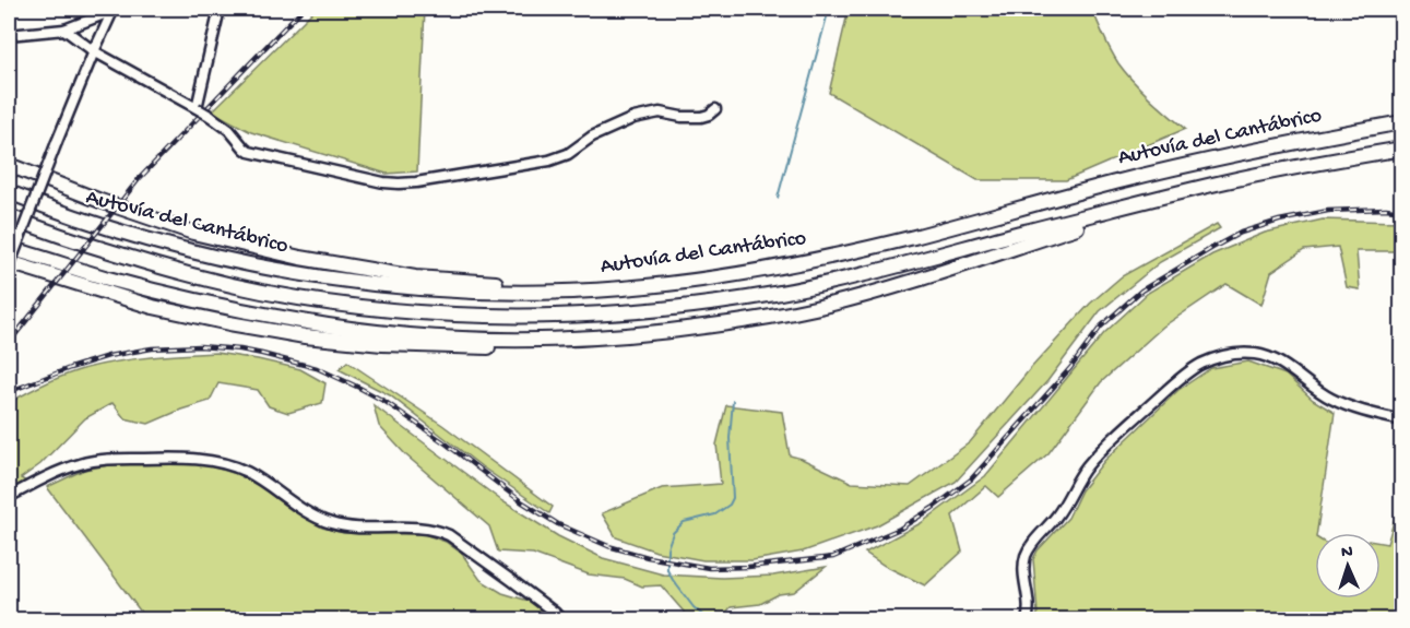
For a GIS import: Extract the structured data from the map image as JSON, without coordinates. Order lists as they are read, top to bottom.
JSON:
{
  "streets": {
    "highway": ["Autovía del Cantábrico"]
  },
  "north": "top"
}
